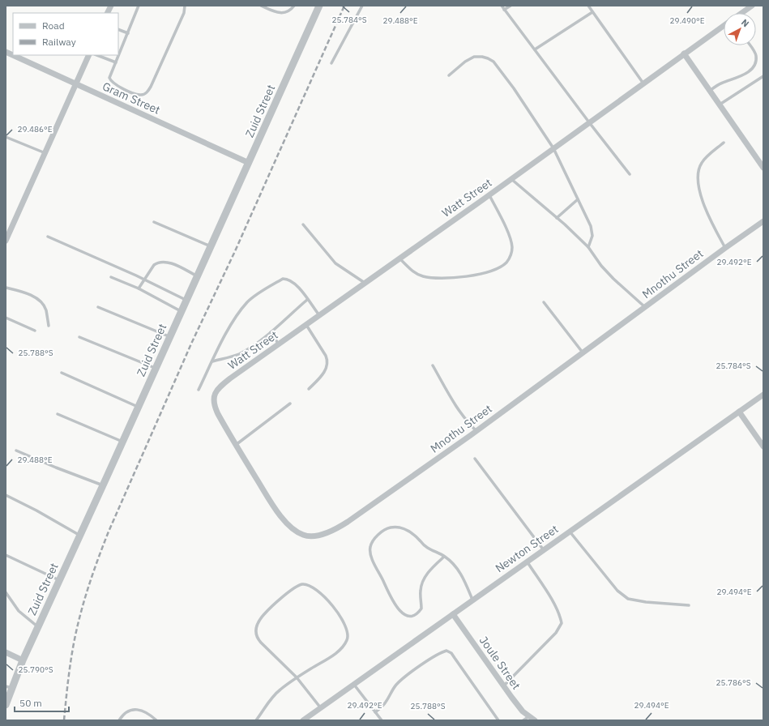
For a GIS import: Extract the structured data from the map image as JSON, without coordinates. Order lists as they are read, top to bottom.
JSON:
{
  "streets": {
    "street": [
      "Gram Street",
      "Zuid Street",
      "Watt Street",
      "Mnothu Street",
      "Newton Street",
      "Joule Street"
    ]
  },
  "crossings": [
    ["Gram Street", "Zuid Street"],
    ["Watt Street", "Mnothu Street"],
    ["Newton Street", "Joule Street"]
  ],
  "legend": ["Road", "Railway"],
  "scale_bar": "50 m",
  "north": "top right",
  "coordinates": [
    "25.784°S",
    "29.488°E",
    "29.490°E",
    "29.486°E",
    "29.492°E",
    "25.788°S",
    "29.494°E",
    "25.790°S",
    "25.786°S"
  ]
}
